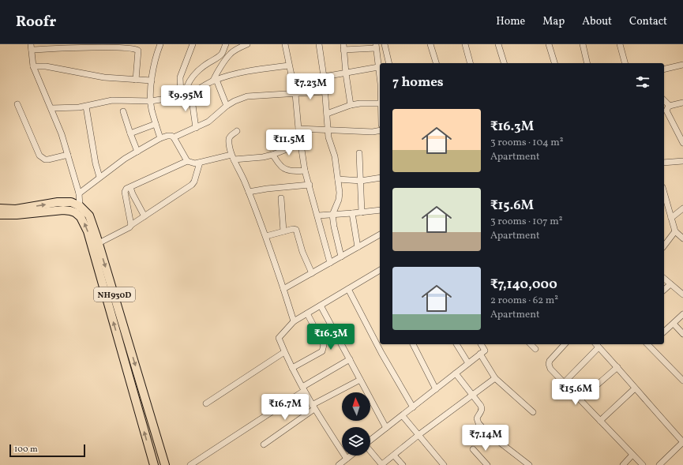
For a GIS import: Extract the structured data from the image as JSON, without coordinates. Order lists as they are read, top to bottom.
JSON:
{
  "streets": {
    "highway": ["NH930D"]
  },
  "scale_bar": "100 m",
  "north": "top",
  "page": {
    "header": "Roofr",
    "nav": [
      "Home",
      "Map",
      "About",
      "Contact"
    ],
    "heading": "7 homes",
    "price": [
      "₹7.23M",
      "₹9.95M",
      "₹11.5M",
      "₹16.3M",
      "₹15.6M",
      "₹16.7M",
      "₹7.14M"
    ],
    "list": [
      {
        "name": "₹16.3M",
        "note": "3 rooms · 104 m² · Apartment"
      },
      {
        "name": "₹15.6M",
        "note": "3 rooms · 107 m² · Apartment"
      },
      {
        "name": "₹7,140,000",
        "note": "2 rooms · 62 m² · Apartment"
      }
    ],
    "scale": "100 m"
  }
}
